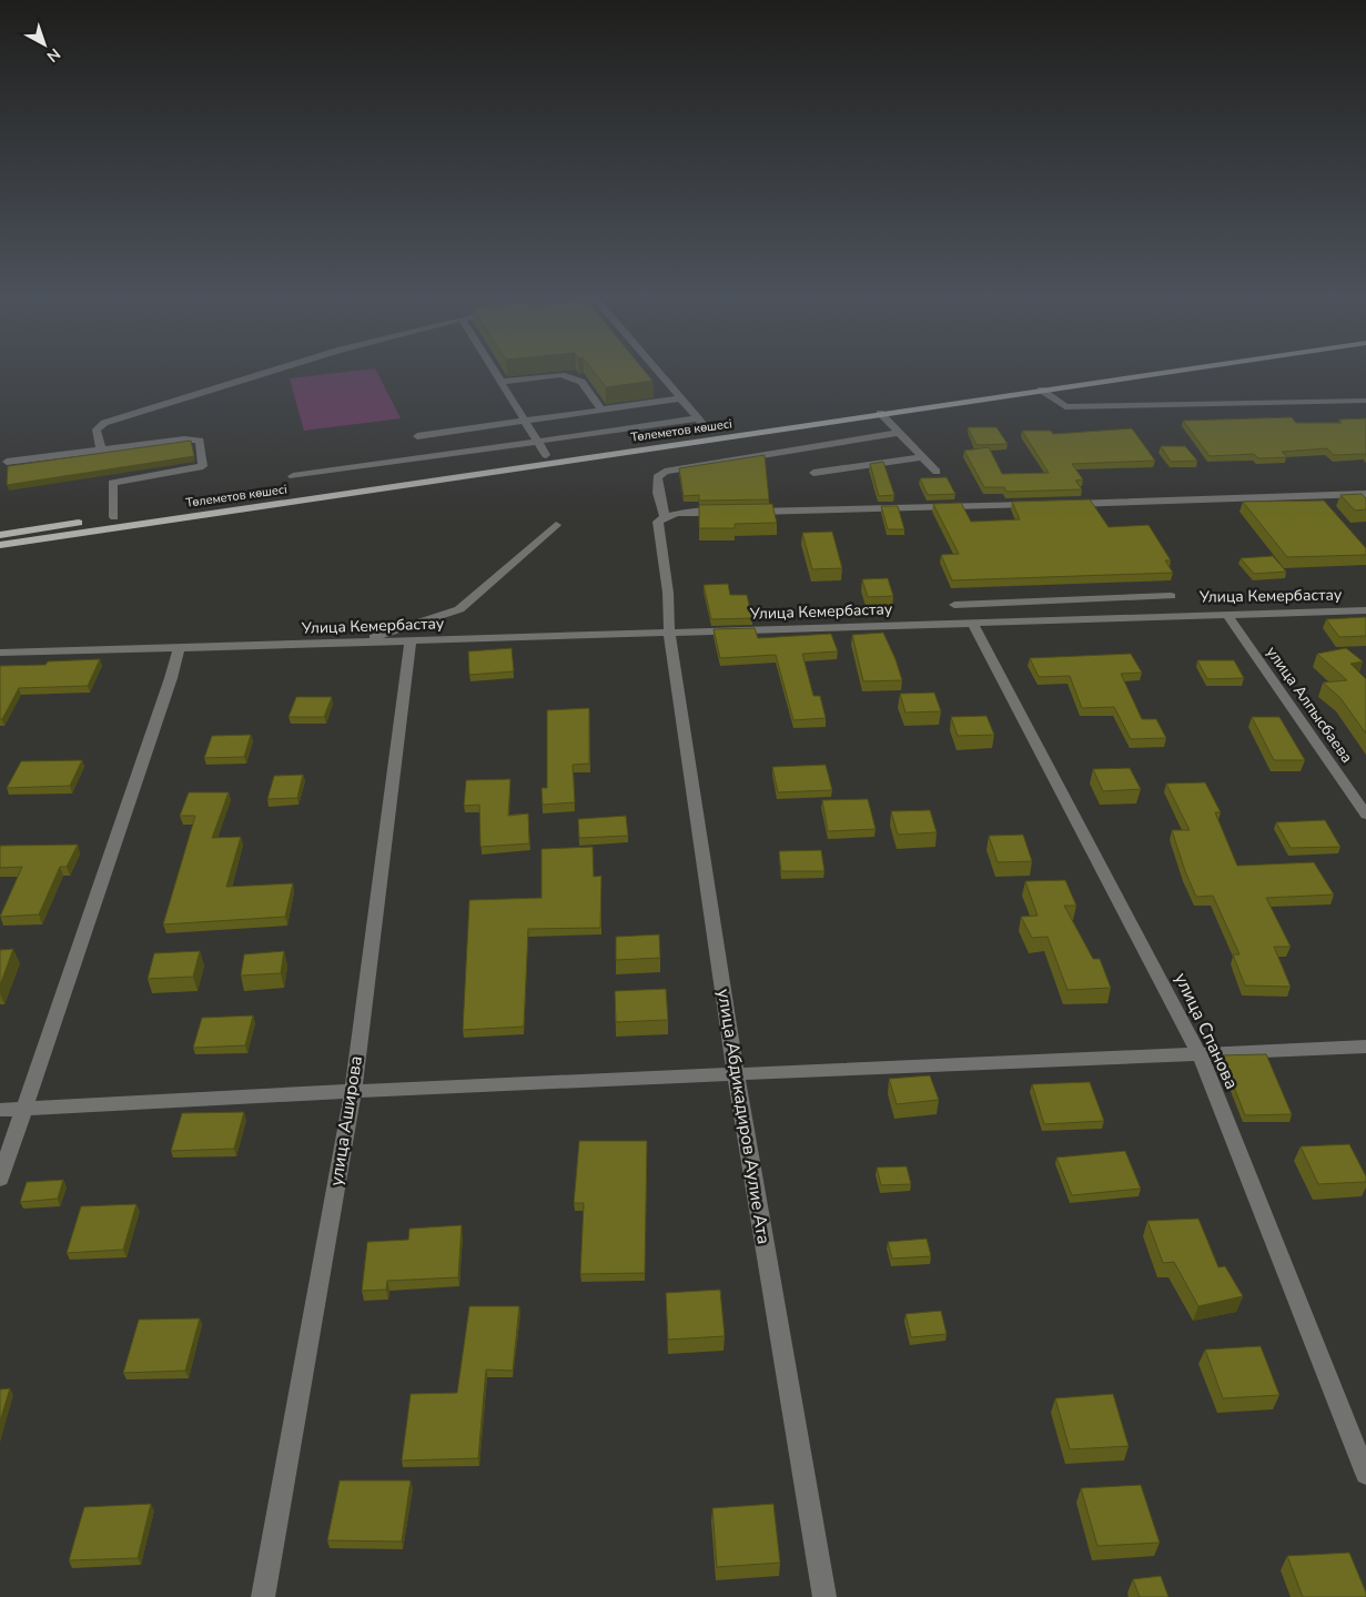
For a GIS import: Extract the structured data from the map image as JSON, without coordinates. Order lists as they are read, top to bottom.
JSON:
{
  "streets": {
    "main road": ["Төлеметов көшесі"],
    "street": [
      "Улица Кемербастау",
      "улица Алпысбаева",
      "улица Спанова",
      "улица Абдикадиров Аулие Ата",
      "улица Аширова"
    ]
  },
  "crossings": [
    ["Улица Кемербастау", "улица Алпысбаева"],
    ["Улица Кемербастау", "улица Спанова"],
    ["Улица Кемербастау", "улица Абдикадиров Аулие Ата"],
    ["Улица Кемербастау", "улица Аширова"]
  ],
  "north": "bottom right"
}
